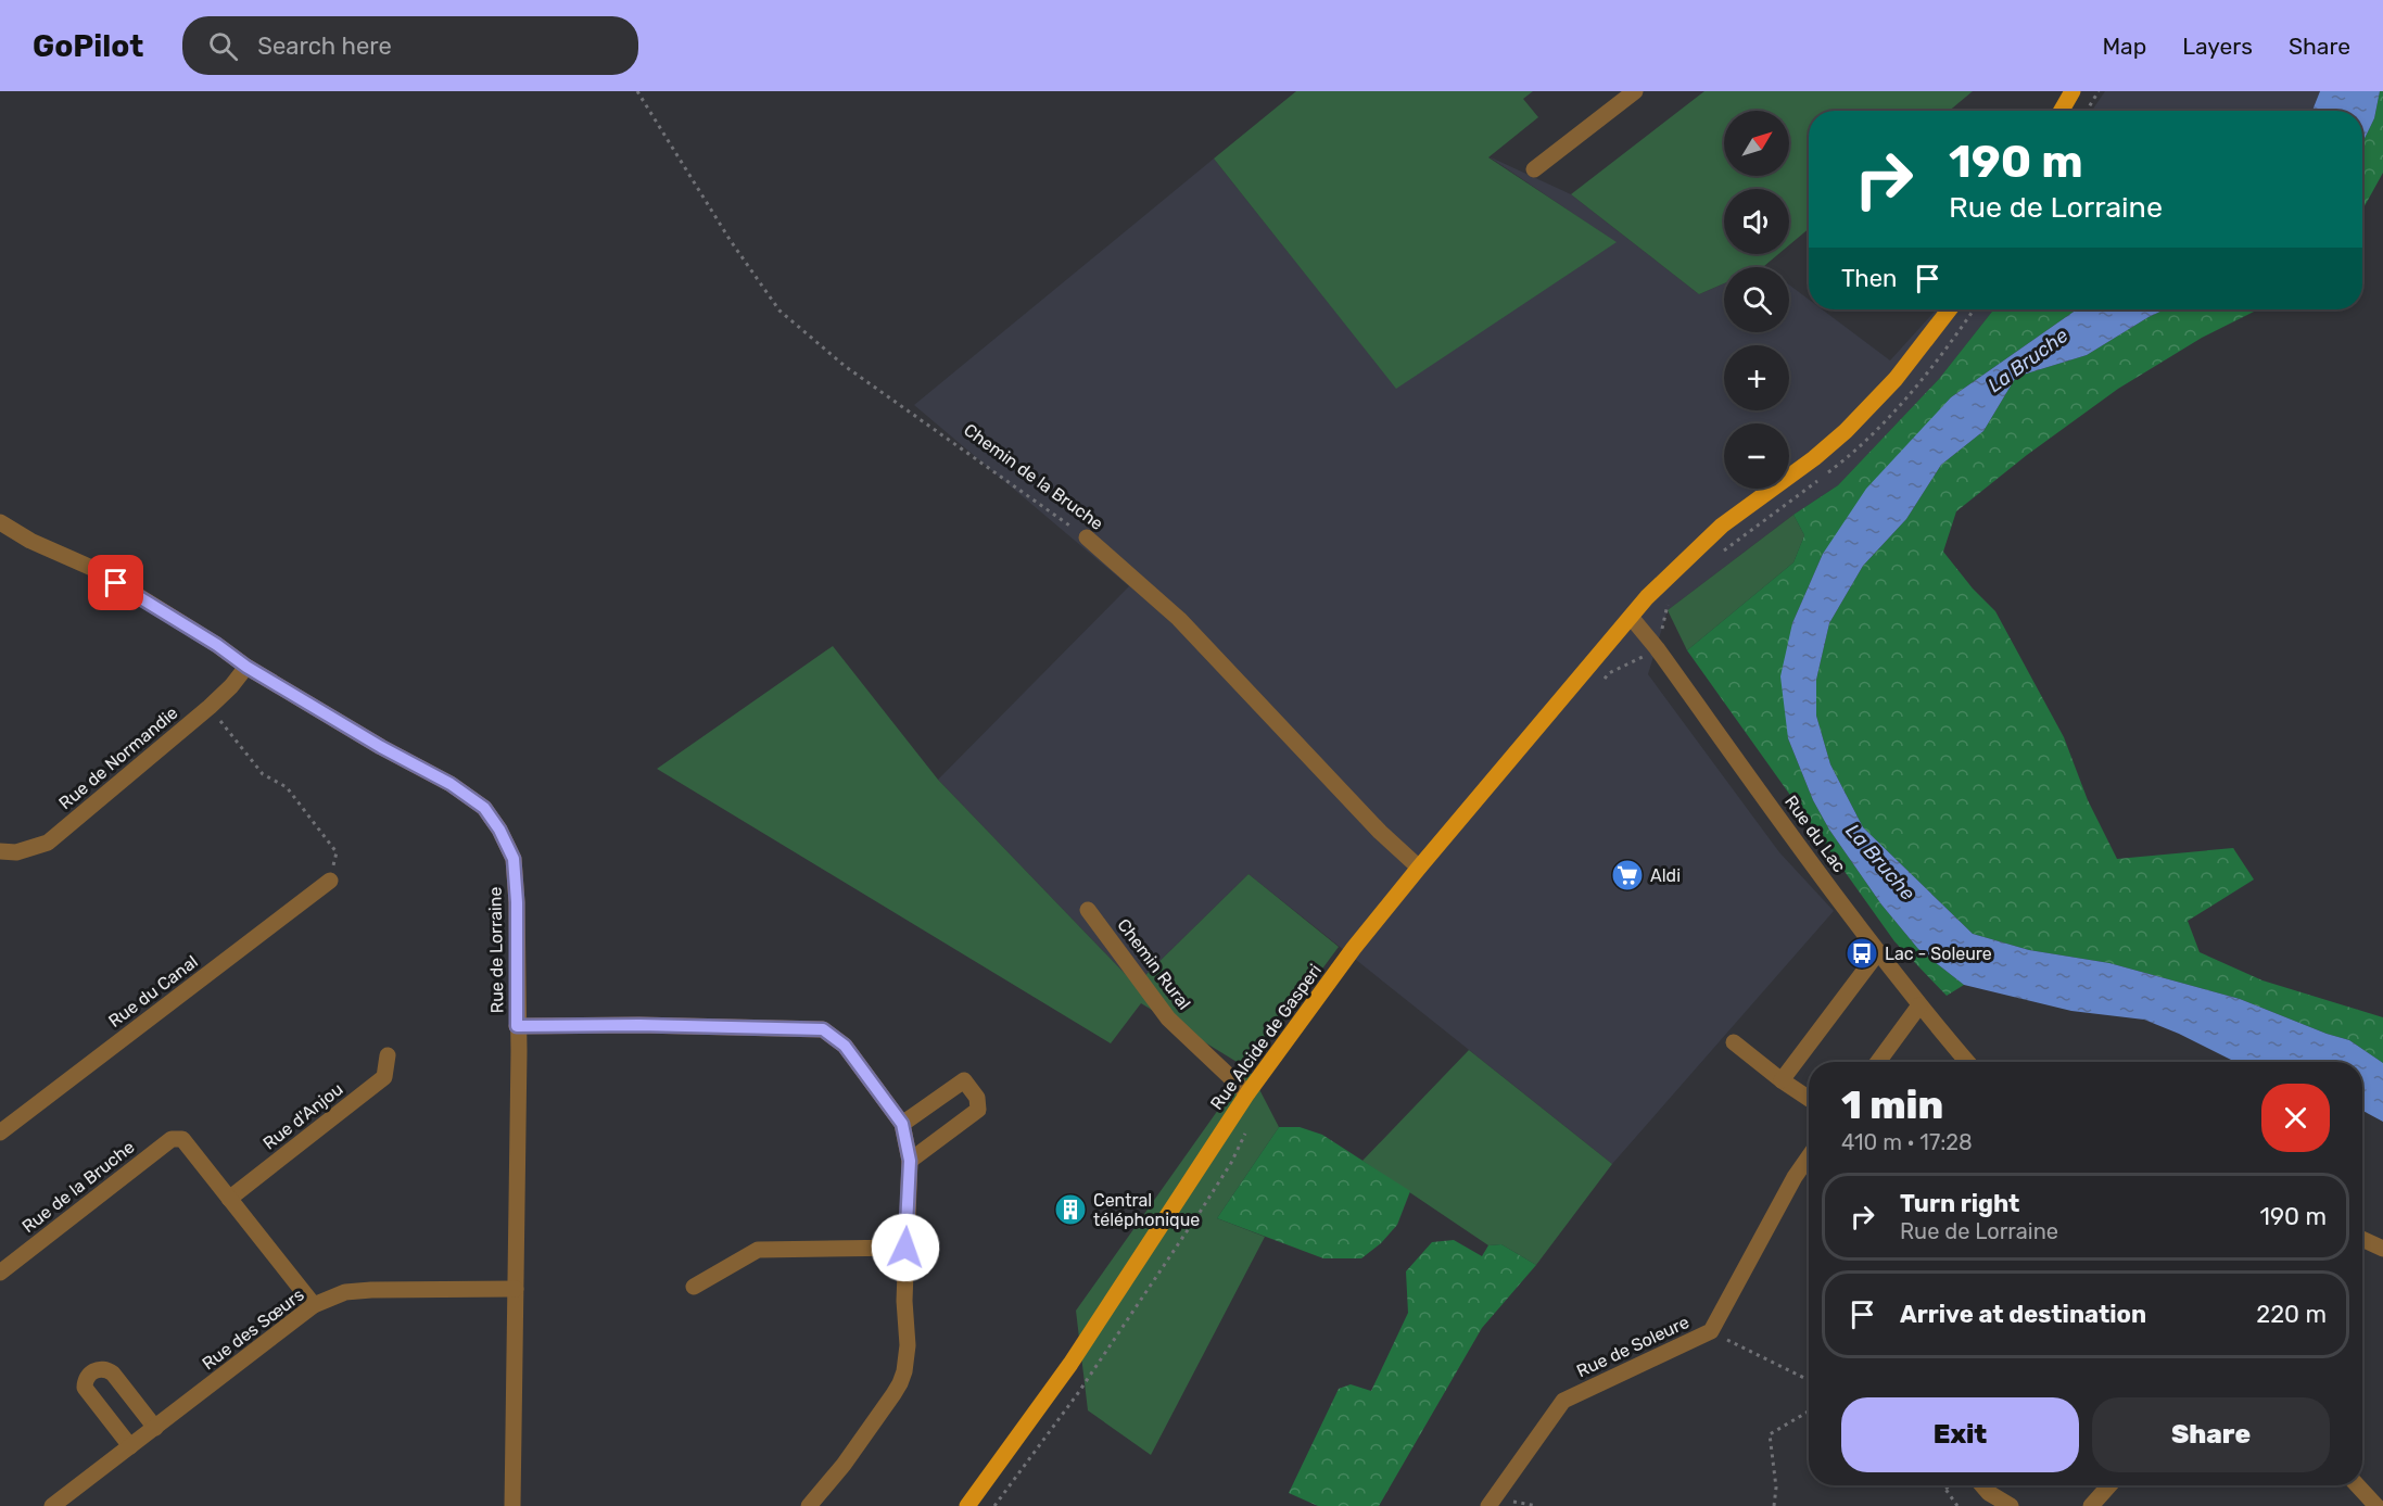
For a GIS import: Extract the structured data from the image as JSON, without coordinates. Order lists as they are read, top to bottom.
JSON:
{
  "streets": {
    "main road": ["Rue Alcide de Gasperi"],
    "street": [
      "Chemin de la Bruche",
      "Rue de Normandie",
      "Rue du Lac",
      "Rue de Lorraine",
      "Chemin Rural",
      "Rue du Canal",
      "Rue d'Anjou",
      "Rue de la Bruche",
      "Rue des Sœurs",
      "Rue de Soleure"
    ]
  },
  "crossings": [
    ["Chemin de la Bruche", "Rue Alcide de Gasperi"],
    ["Rue de Normandie", "Rue de Lorraine"],
    ["Rue du Lac", "Rue Alcide de Gasperi"],
    ["Rue de Lorraine", "Rue des Sœurs"],
    ["Chemin Rural", "Rue Alcide de Gasperi"],
    ["Rue d'Anjou", "Rue de la Bruche"]
  ],
  "water": ["La Bruche"],
  "places": {
    "supermarket": ["Aldi"],
    "bus stop": ["Lac - Soleure"],
    "building": ["Central téléphonique"]
  },
  "north": "top right",
  "page": {
    "header": "GoPilot",
    "search": "Search here",
    "nav": ["Map", "Layers", "Share"],
    "map_buttons": ["+", "−"],
    "turn": ["190 m", "Rue de Lorraine"],
    "then": "Then",
    "heading": ["1 min", "410 m · 17:28"],
    "list": [
      {
        "name": "Turn right",
        "note": "Rue de Lorraine",
        "value": "190 m"
      },
      {
        "name": "Arrive at destination",
        "value": "220 m"
      }
    ],
    "buttons": ["Exit", "Share"]
  }
}
